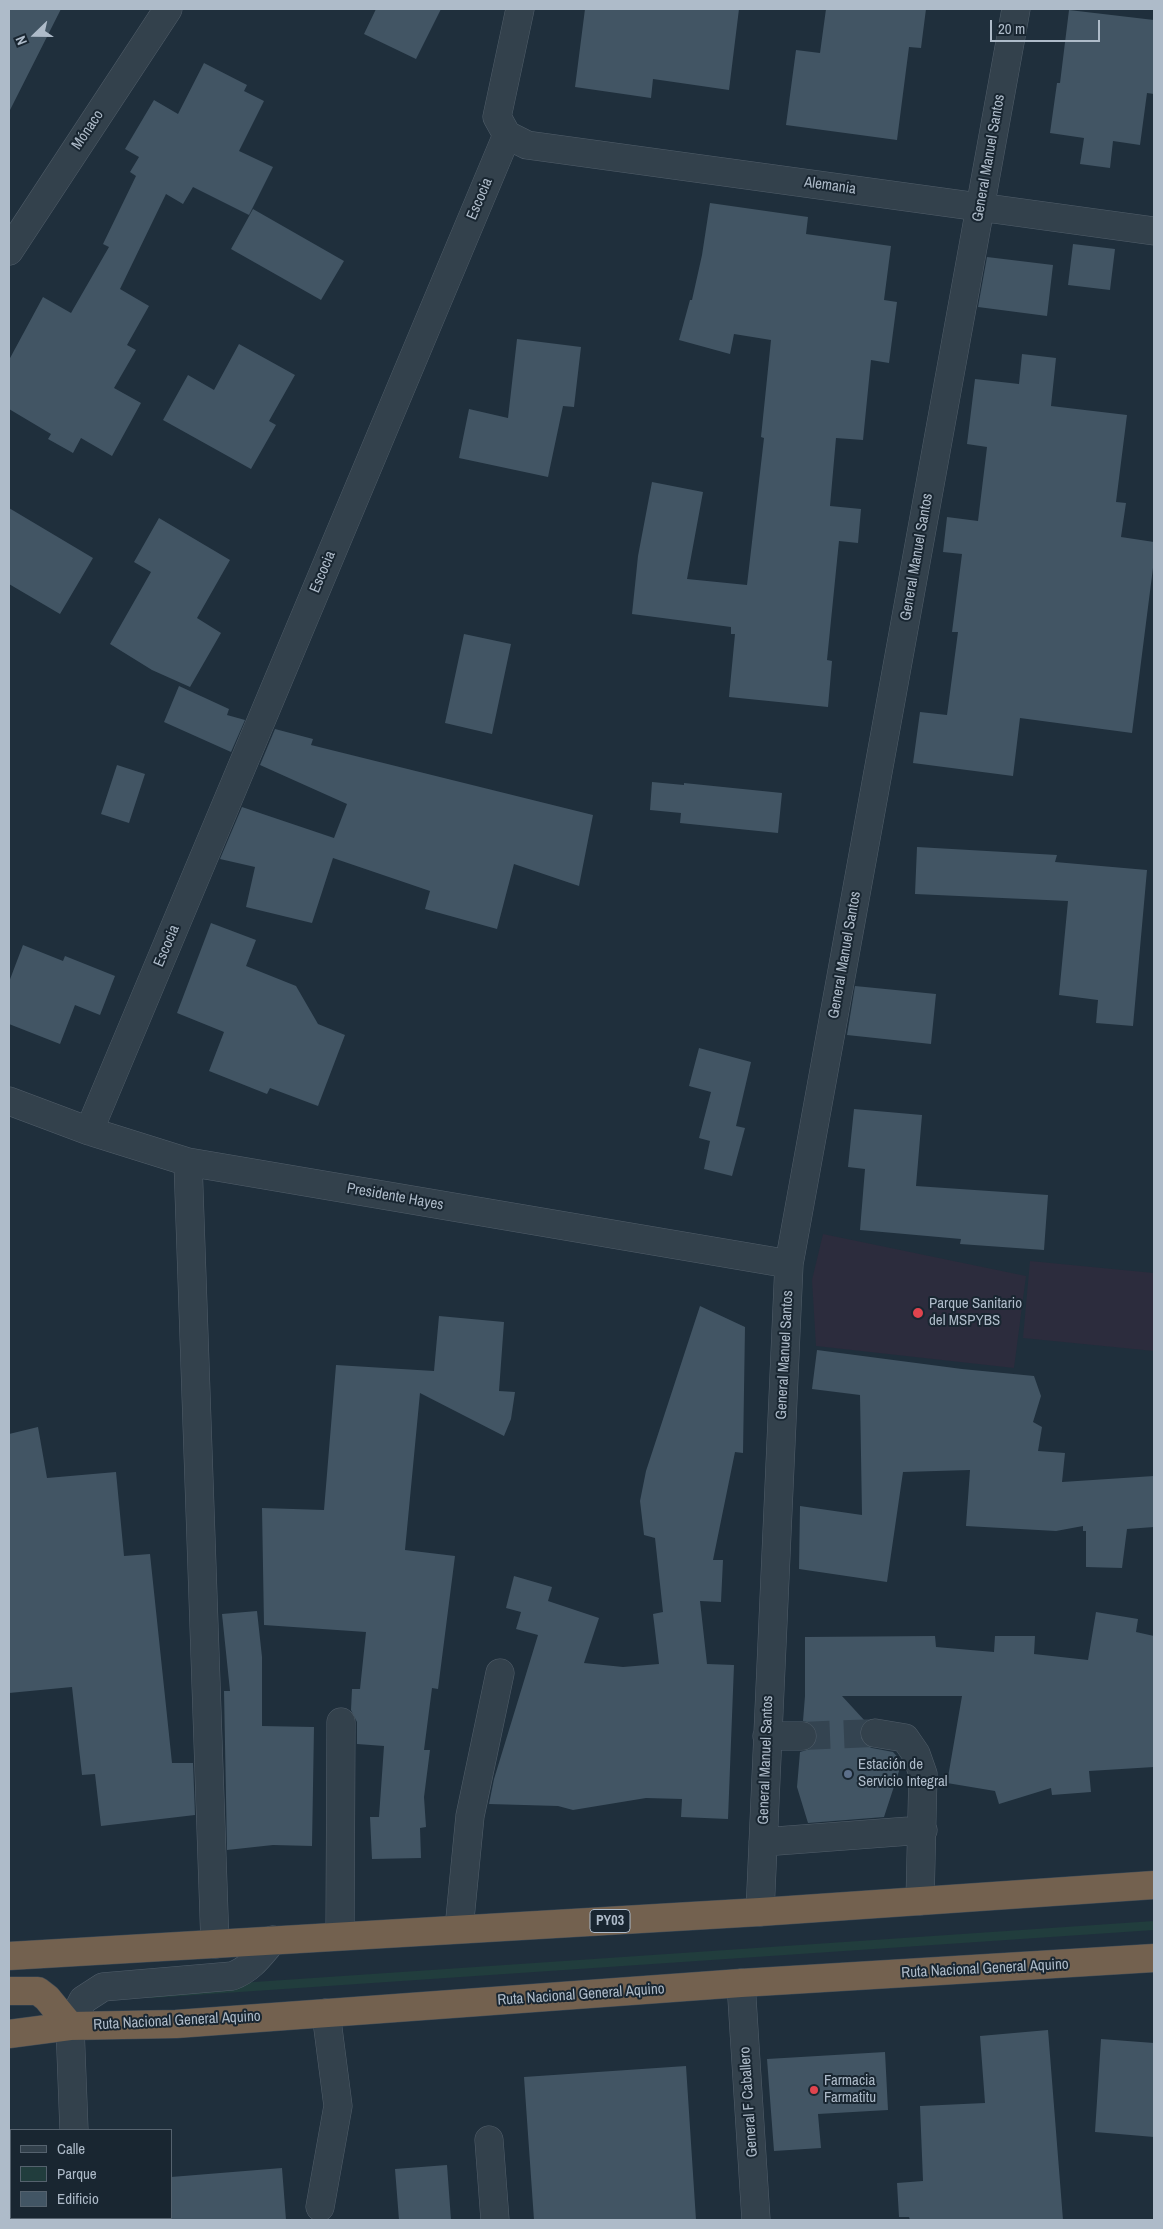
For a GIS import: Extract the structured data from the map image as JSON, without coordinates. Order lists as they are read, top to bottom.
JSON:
{
  "streets": {
    "highway": ["PY03", "Ruta Nacional General Aquino"],
    "street": [
      "Mónaco",
      "General Manuel Santos",
      "Alemania",
      "Escocia",
      "Presidente Hayes",
      "General F Caballero"
    ]
  },
  "crossings": [
    ["General Manuel Santos", "Alemania"],
    ["General Manuel Santos", "Presidente Hayes"],
    ["General Manuel Santos", "PY03"],
    ["Alemania", "Escocia"],
    ["Escocia", "Presidente Hayes"],
    ["Ruta Nacional General Aquino", "General F Caballero"]
  ],
  "places": ["Parque Sanitario del MSPYBS", "Estación de Servicio Integral", "Farmacia Farmatitu"],
  "legend": ["Calle", "Parque", "Edificio"],
  "scale_bar": "20 m",
  "north": "left"
}
